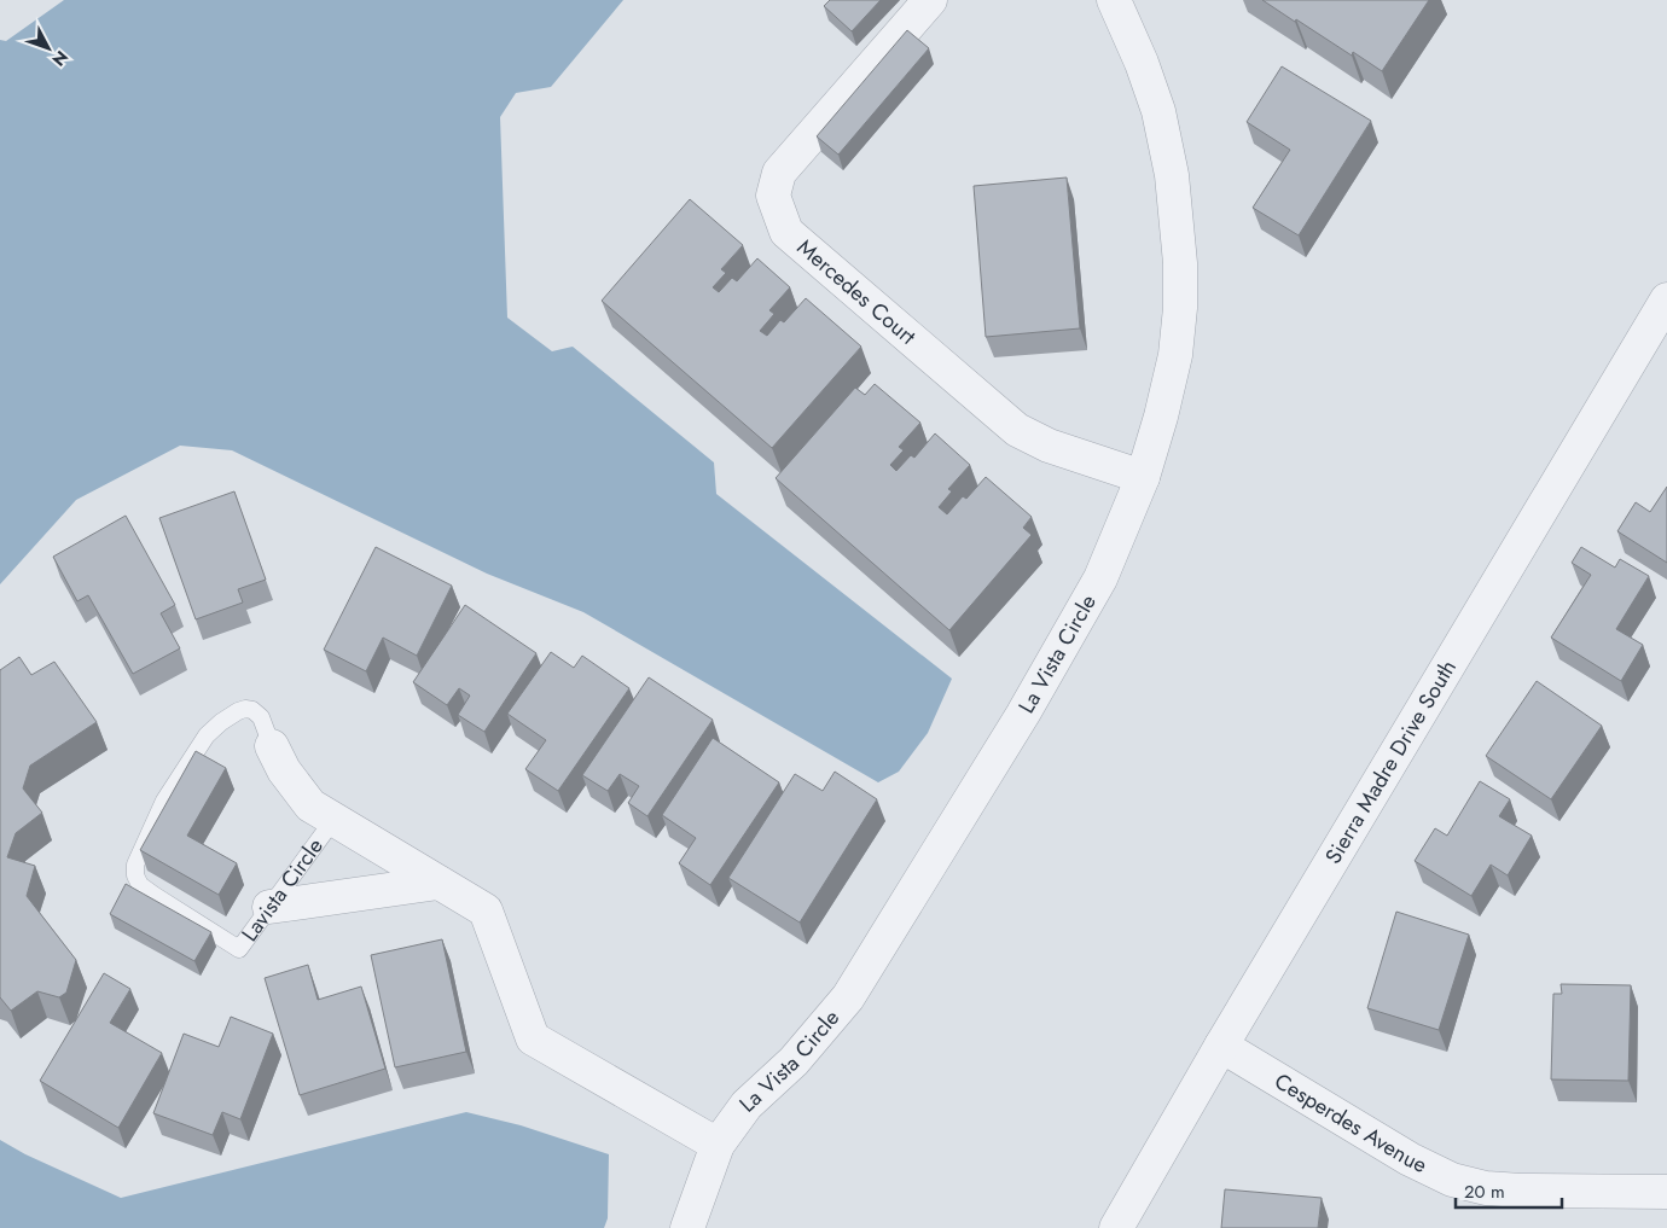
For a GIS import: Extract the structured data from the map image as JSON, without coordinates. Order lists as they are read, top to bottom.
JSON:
{
  "streets": {
    "street": [
      "Mercedes Court",
      "La Vista Circle",
      "Sierra Madre Drive South",
      "Lavista Circle",
      "Cesperdes Avenue"
    ]
  },
  "crossings": [
    ["Mercedes Court", "La Vista Circle"],
    ["La Vista Circle", "Lavista Circle"],
    ["Sierra Madre Drive South", "Cesperdes Avenue"]
  ],
  "scale_bar": "20 m",
  "north": "bottom right"
}
